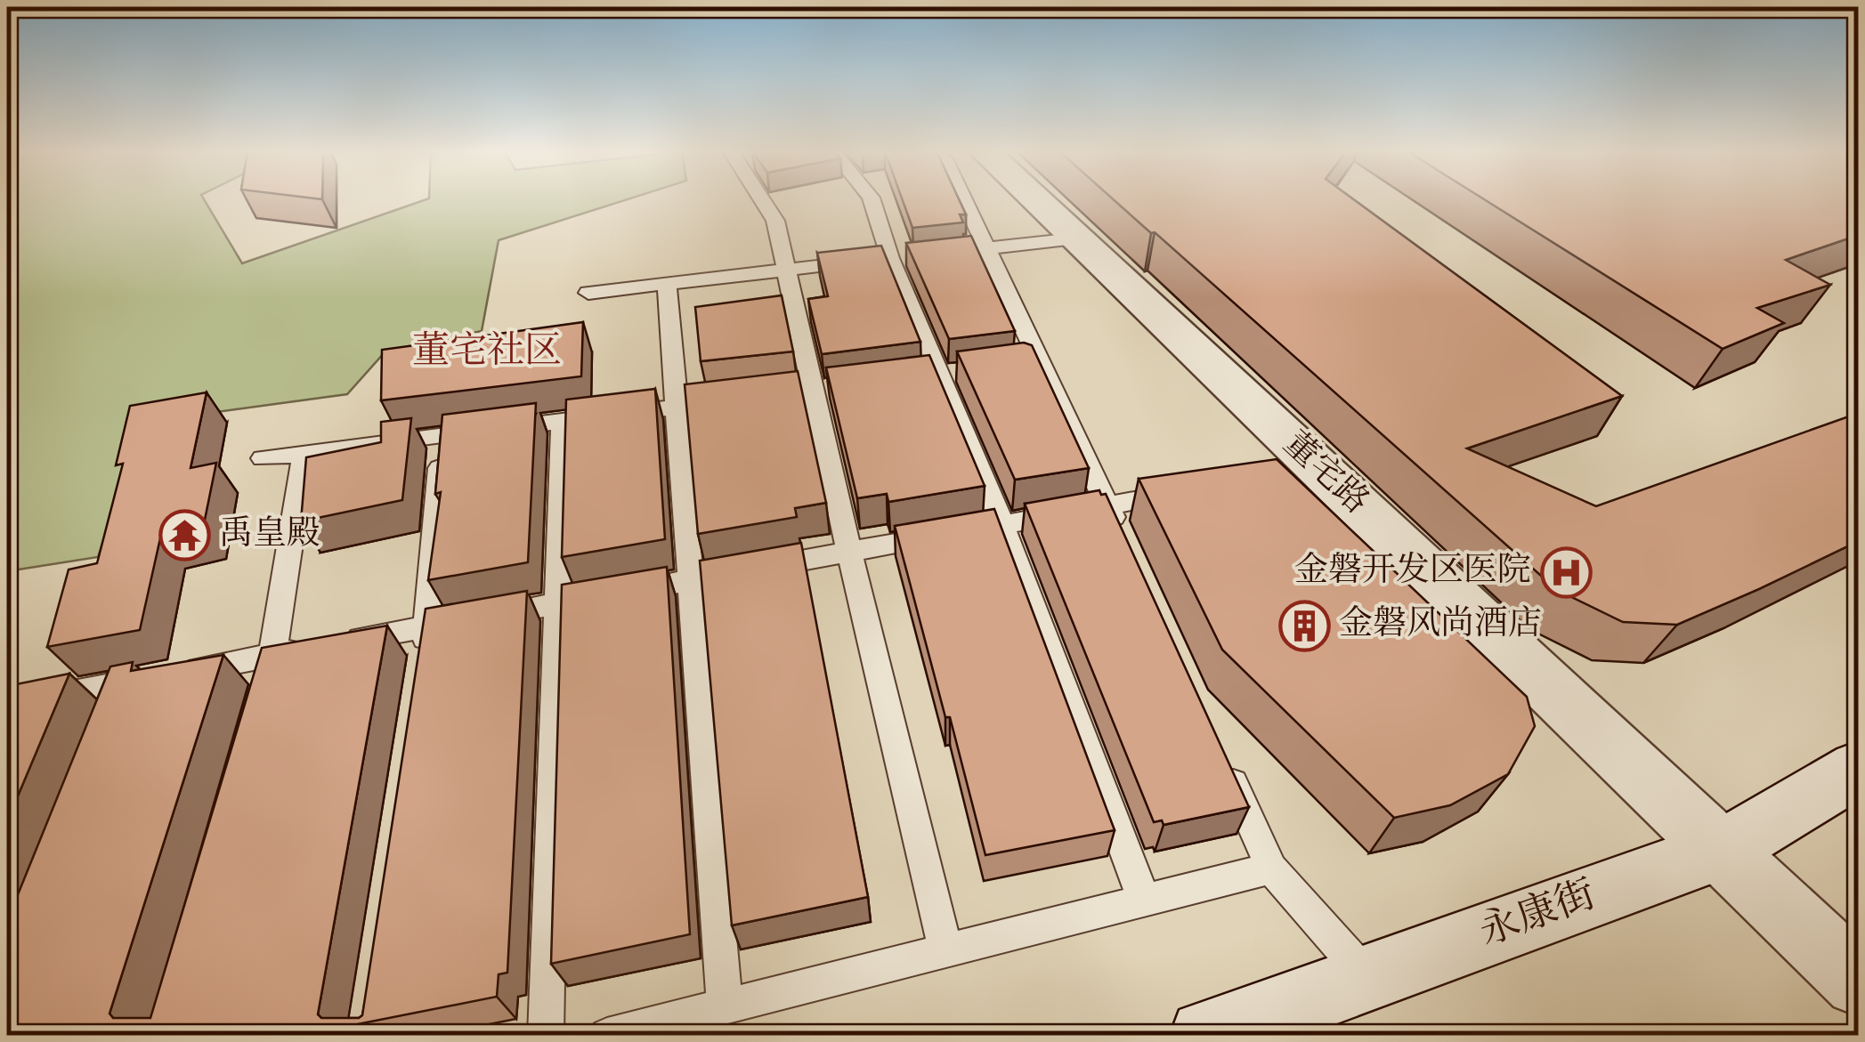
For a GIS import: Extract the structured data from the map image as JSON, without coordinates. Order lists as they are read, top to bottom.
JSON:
{
  "streets": {
    "street": ["董宅路", "永康街"]
  },
  "crossings": [
    ["董宅路", "永康街"]
  ],
  "districts": ["董宅社区"],
  "places": {
    "temple": ["禹皇殿"],
    "hospital": ["金磐开发区医院"],
    "building": ["金磐风尚酒店"]
  }
}
